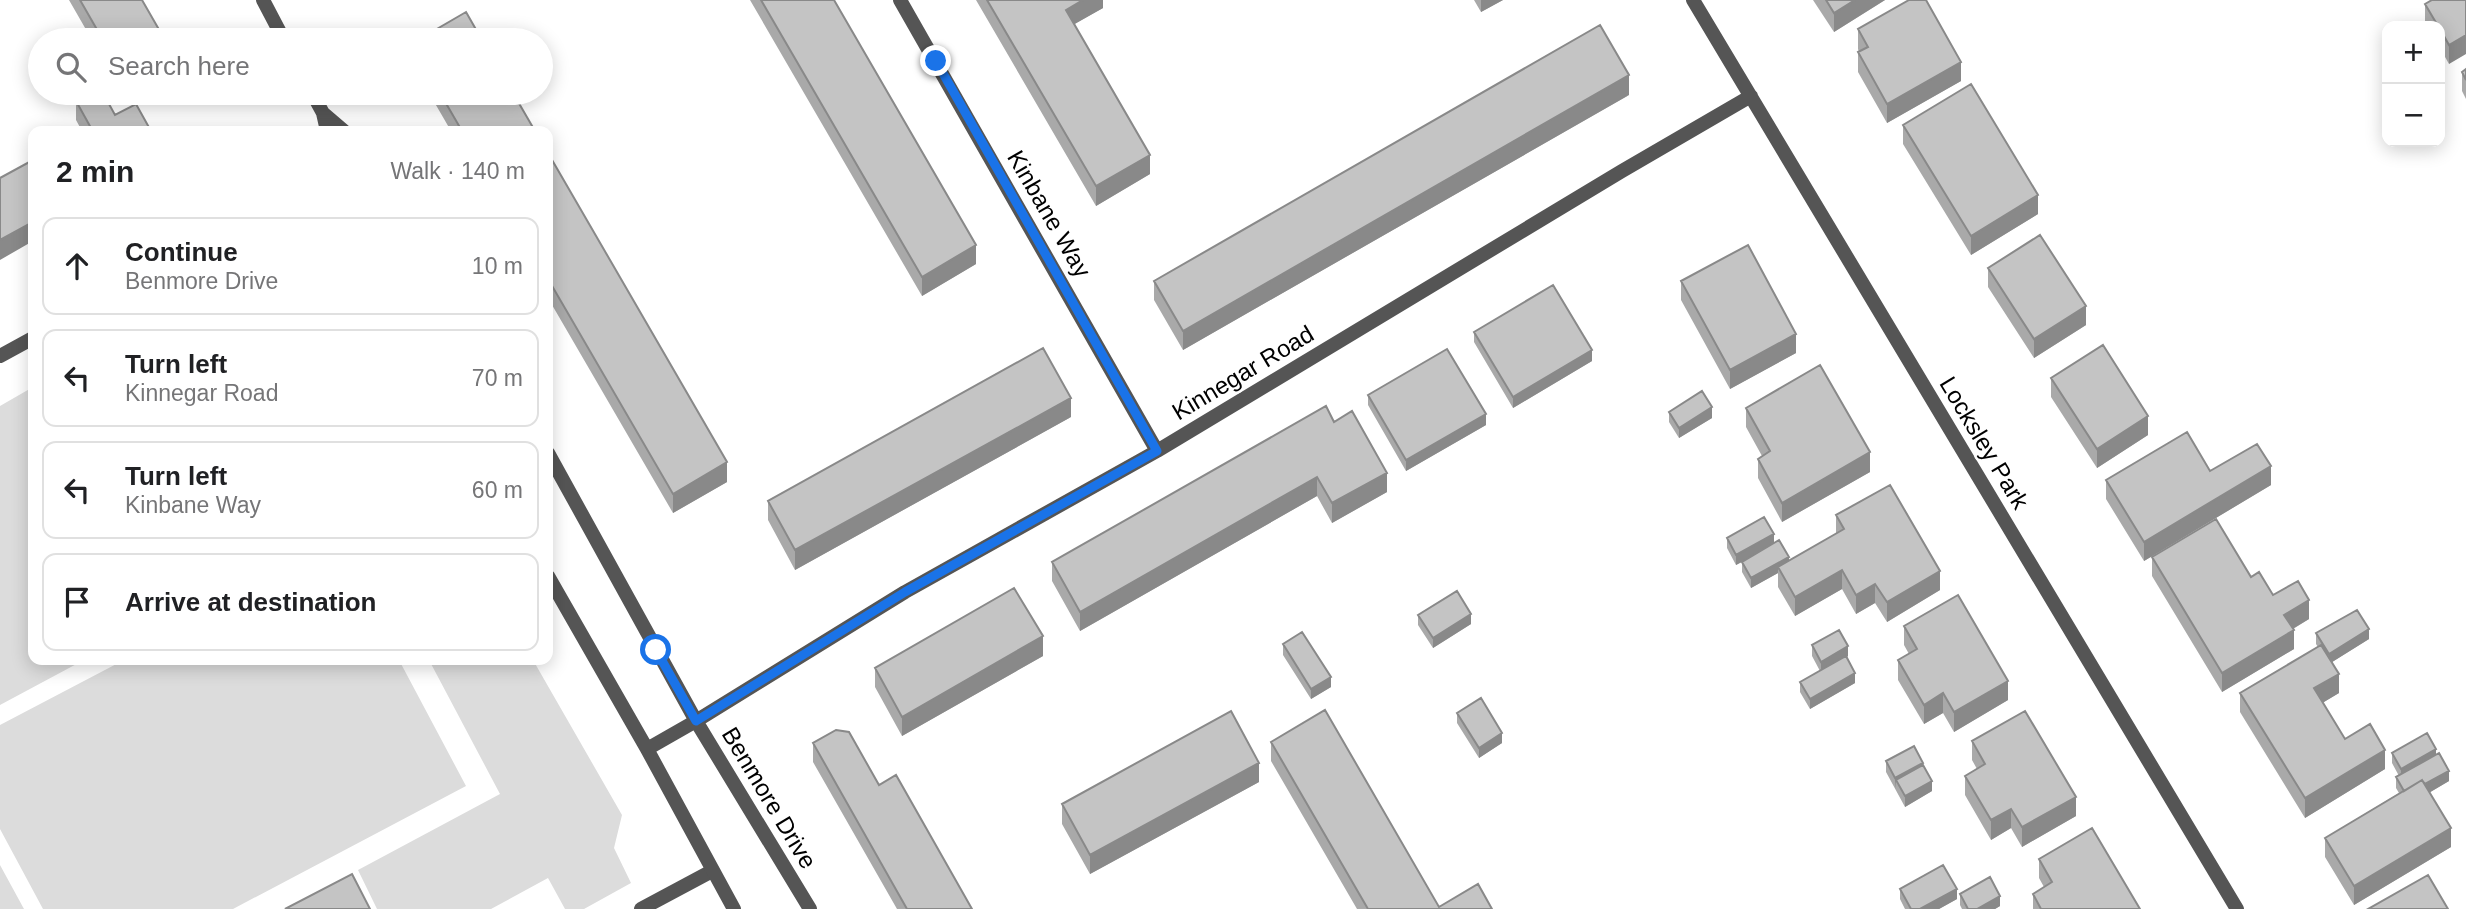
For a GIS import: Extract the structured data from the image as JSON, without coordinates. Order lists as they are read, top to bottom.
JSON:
{
  "streets": {
    "street": [
      "Kinbane Way",
      "Kinnegar Road",
      "Locksley Park",
      "Benmore Drive"
    ]
  },
  "crossings": [
    ["Kinbane Way", "Kinnegar Road"],
    ["Kinnegar Road", "Locksley Park"],
    ["Kinnegar Road", "Benmore Drive"]
  ],
  "page": {
    "map_buttons": ["+", "−"],
    "search": "Search here",
    "heading": ["2 min", "Walk · 140 m"],
    "list": [
      ["Continue", "Benmore Drive", "10 m"],
      ["Turn left", "Kinnegar Road", "70 m"],
      ["Turn left", "Kinbane Way", "60 m"],
      "Arrive at destination"
    ]
  }
}
